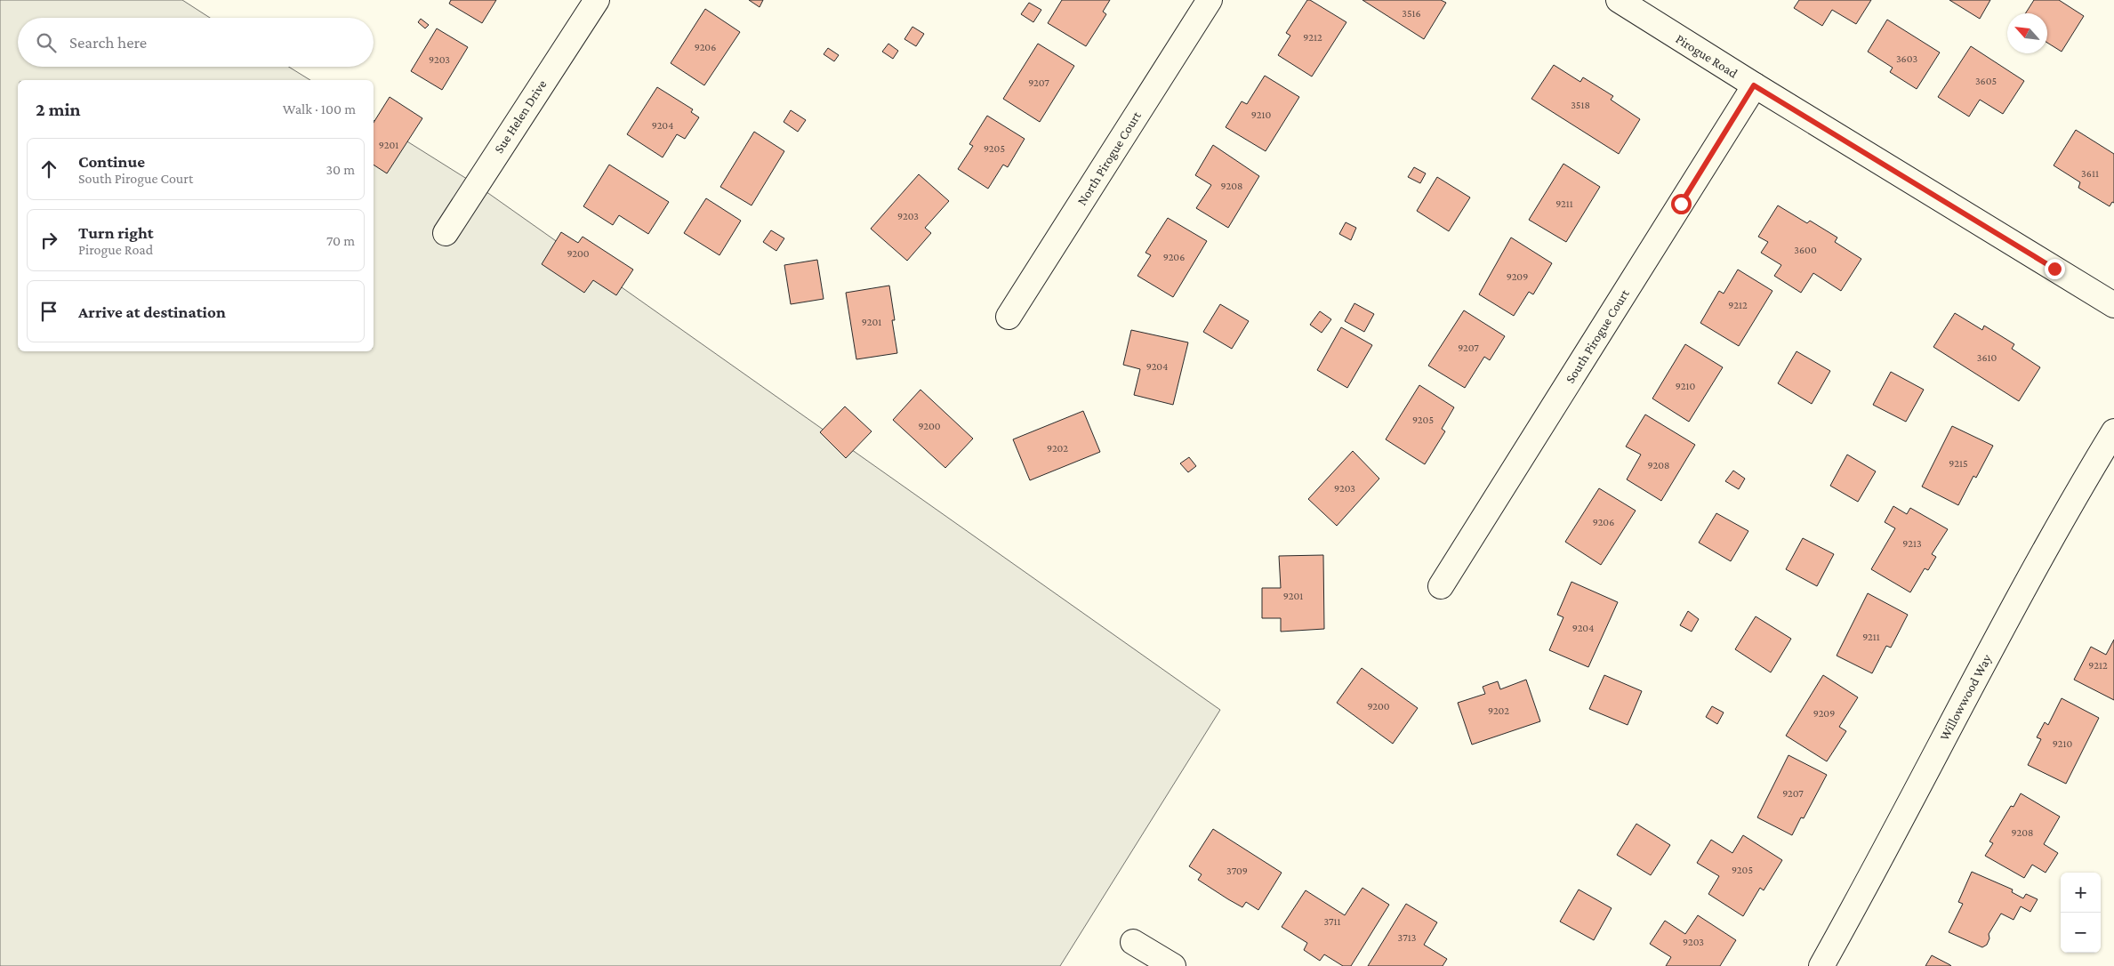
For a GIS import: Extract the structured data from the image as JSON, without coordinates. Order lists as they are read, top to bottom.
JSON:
{
  "streets": {
    "street": [
      "Pirogue Road",
      "Sue Helen Drive",
      "North Pirogue Court",
      "South Pirogue Court",
      "Willowwood Way"
    ]
  },
  "crossings": [
    ["Pirogue Road", "South Pirogue Court"]
  ],
  "house_numbers": [
    "3516",
    "9212",
    "9206",
    "3603",
    "9203",
    "3605",
    "9207",
    "3518",
    "9210",
    "9204",
    "9201",
    "9205",
    "3611",
    "9208",
    "9211",
    "9203",
    "3600",
    "9200",
    "9206",
    "9209",
    "9212",
    "9201",
    "9207",
    "3610",
    "9204",
    "9210",
    "9205",
    "9200",
    "9202",
    "9215",
    "9208",
    "9203",
    "9206",
    "9213",
    "9201",
    "9204",
    "9211",
    "9212",
    "9200",
    "9202",
    "9209",
    "9210",
    "9207",
    "9208",
    "9205",
    "3709",
    "3711",
    "3713",
    "9203"
  ],
  "north": "top left",
  "page": {
    "search": "Search here",
    "heading": ["2 min", "Walk · 100 m"],
    "list": [
      ["Continue", "South Pirogue Court", "30 m"],
      ["Turn right", "Pirogue Road", "70 m"],
      "Arrive at destination"
    ],
    "map_buttons": ["+", "−"]
  }
}
